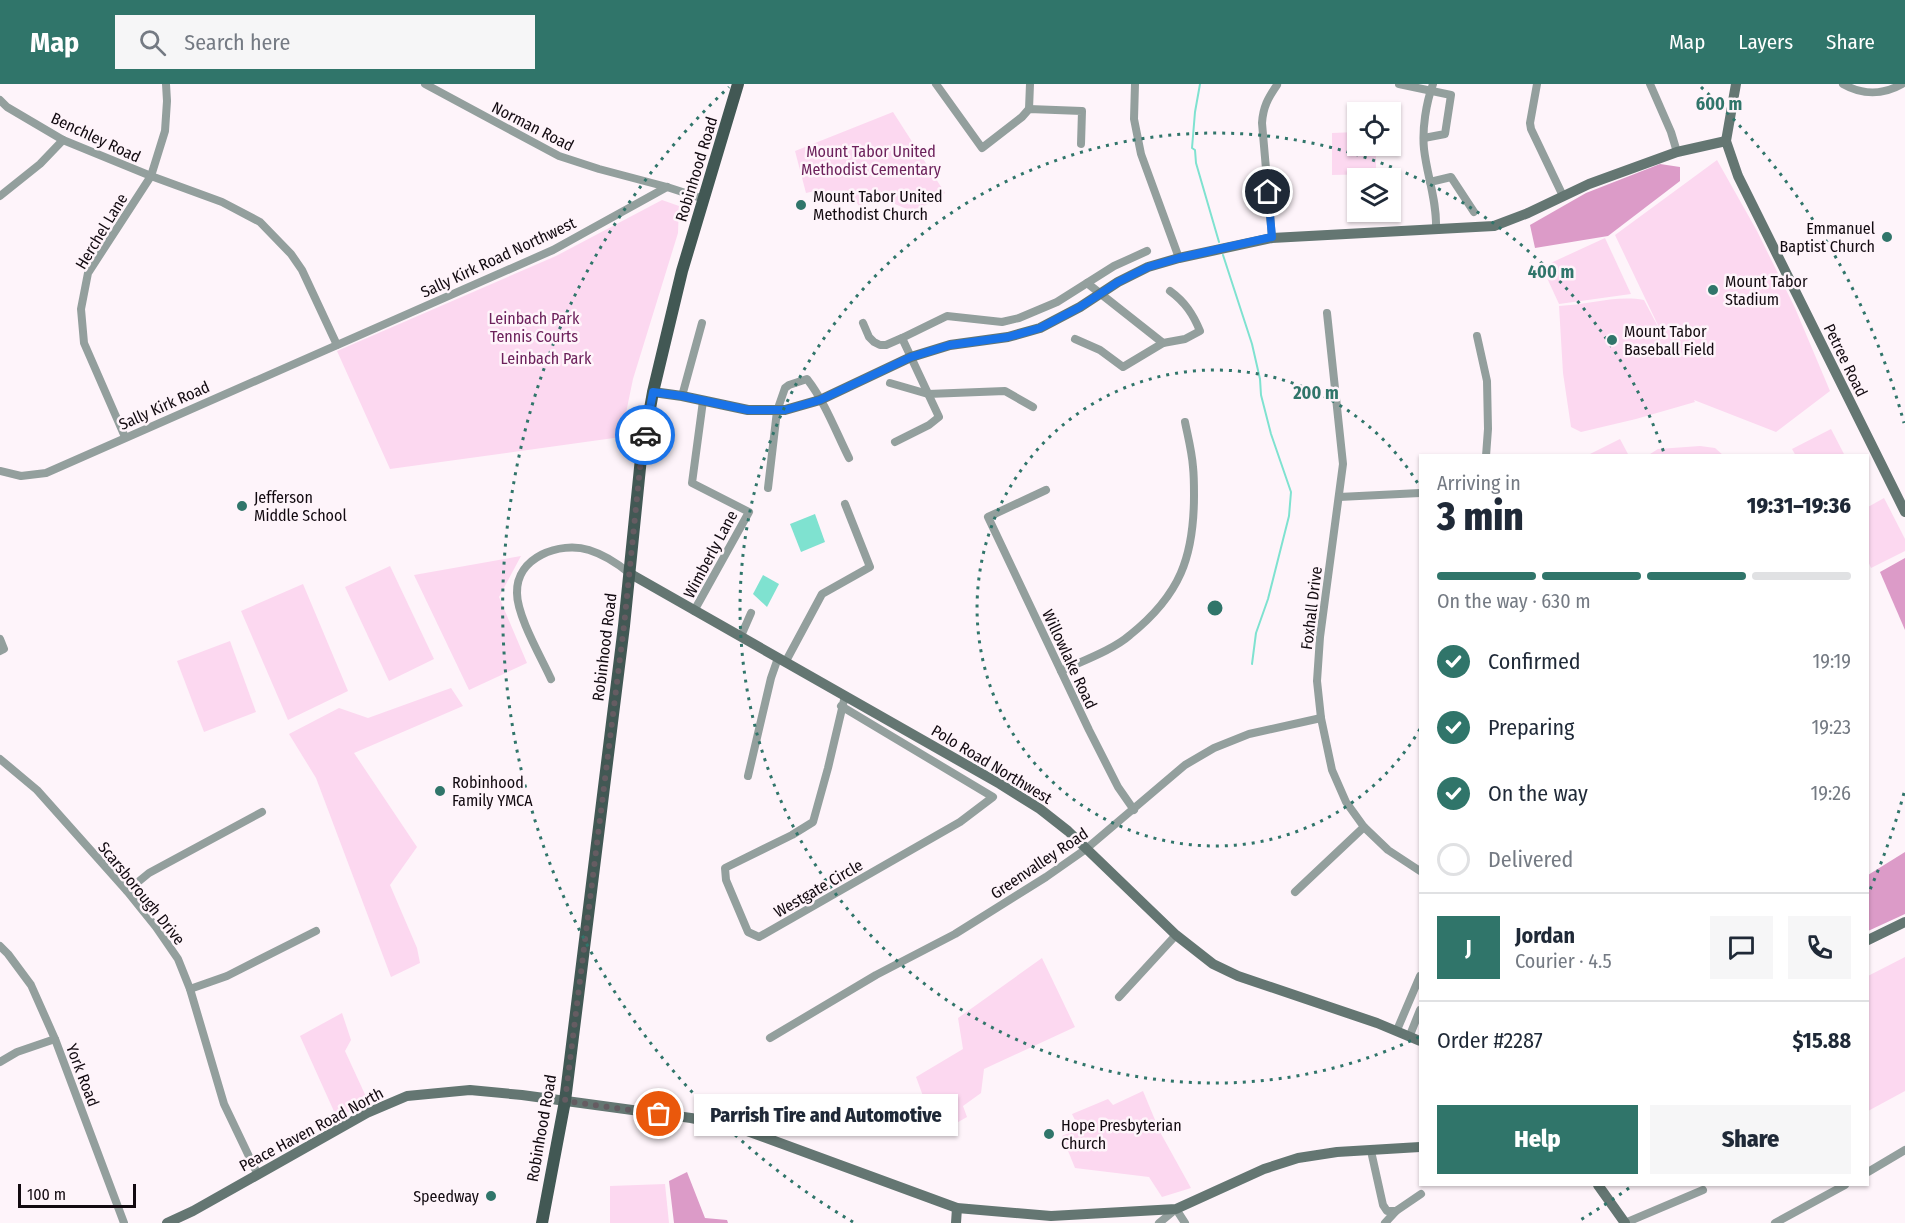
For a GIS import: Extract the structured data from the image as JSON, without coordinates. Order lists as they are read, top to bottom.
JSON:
{
  "streets": {
    "main road": ["Robinhood Road"],
    "street": [
      "Norman Road",
      "Benchley Road",
      "Herchel Lane",
      "Sally Kirk Road Northwest",
      "Petree Road",
      "Sally Kirk Road",
      "Wimberly Lane",
      "Foxhall Drive",
      "Willowlake Road",
      "Polo Road Northwest",
      "Greenvalley Road",
      "Westgate Circle",
      "Scarsborough Drive",
      "York Road",
      "Peace Haven Road North"
    ]
  },
  "crossings": [
    ["Norman Road", "Robinhood Road"],
    ["Norman Road", "Sally Kirk Road Northwest"],
    ["Benchley Road", "Herchel Lane"],
    ["Benchley Road", "Sally Kirk Road Northwest"],
    ["Benchley Road", "Sally Kirk Road"],
    ["Robinhood Road", "Polo Road Northwest"],
    ["Robinhood Road", "Peace Haven Road North"],
    ["Herchel Lane", "Sally Kirk Road"],
    ["Sally Kirk Road Northwest", "Sally Kirk Road"],
    ["Wimberly Lane", "Polo Road Northwest"],
    ["Foxhall Drive", "Greenvalley Road"],
    ["Willowlake Road", "Greenvalley Road"],
    ["Polo Road Northwest", "Greenvalley Road"],
    ["Polo Road Northwest", "Westgate Circle"],
    ["Scarsborough Drive", "Peace Haven Road North"]
  ],
  "parks": ["Mount Tabor United Methodist Cementary", "Leinbach Park Tennis Courts", "Leinbach Park"],
  "places": [
    "Mount Tabor United Methodist Church",
    "Emmanuel Baptist Church",
    "Mount Tabor Stadium",
    "Mount Tabor Baseball Field",
    "Jefferson Middle School",
    "Robinhood Family YMCA",
    "Parrish Tire and Automotive",
    "Hope Presbyterian Church",
    "Speedway"
  ],
  "scale_bar": "100 m",
  "page": {
    "header": "Map",
    "search": "Search here",
    "nav": ["Map", "Layers", "Share"],
    "heading": ["3 min", "Arriving in", "19:31–19:36"],
    "panel": [
      "Jordan",
      "Courier · 4.5",
      "Order #2287",
      "$15.88"
    ],
    "bar": "On the way · 630 m",
    "list": [
      ["Confirmed", "19:19"],
      ["Preparing", "19:23"],
      ["On the way", "19:26"],
      "Delivered"
    ],
    "round": "J",
    "buttons": ["Help", "Share"],
    "bubble": "Parrish Tire and Automotive",
    "scale": "100 m"
  },
  "rings": ["600 m", "400 m", "200 m"]
}
